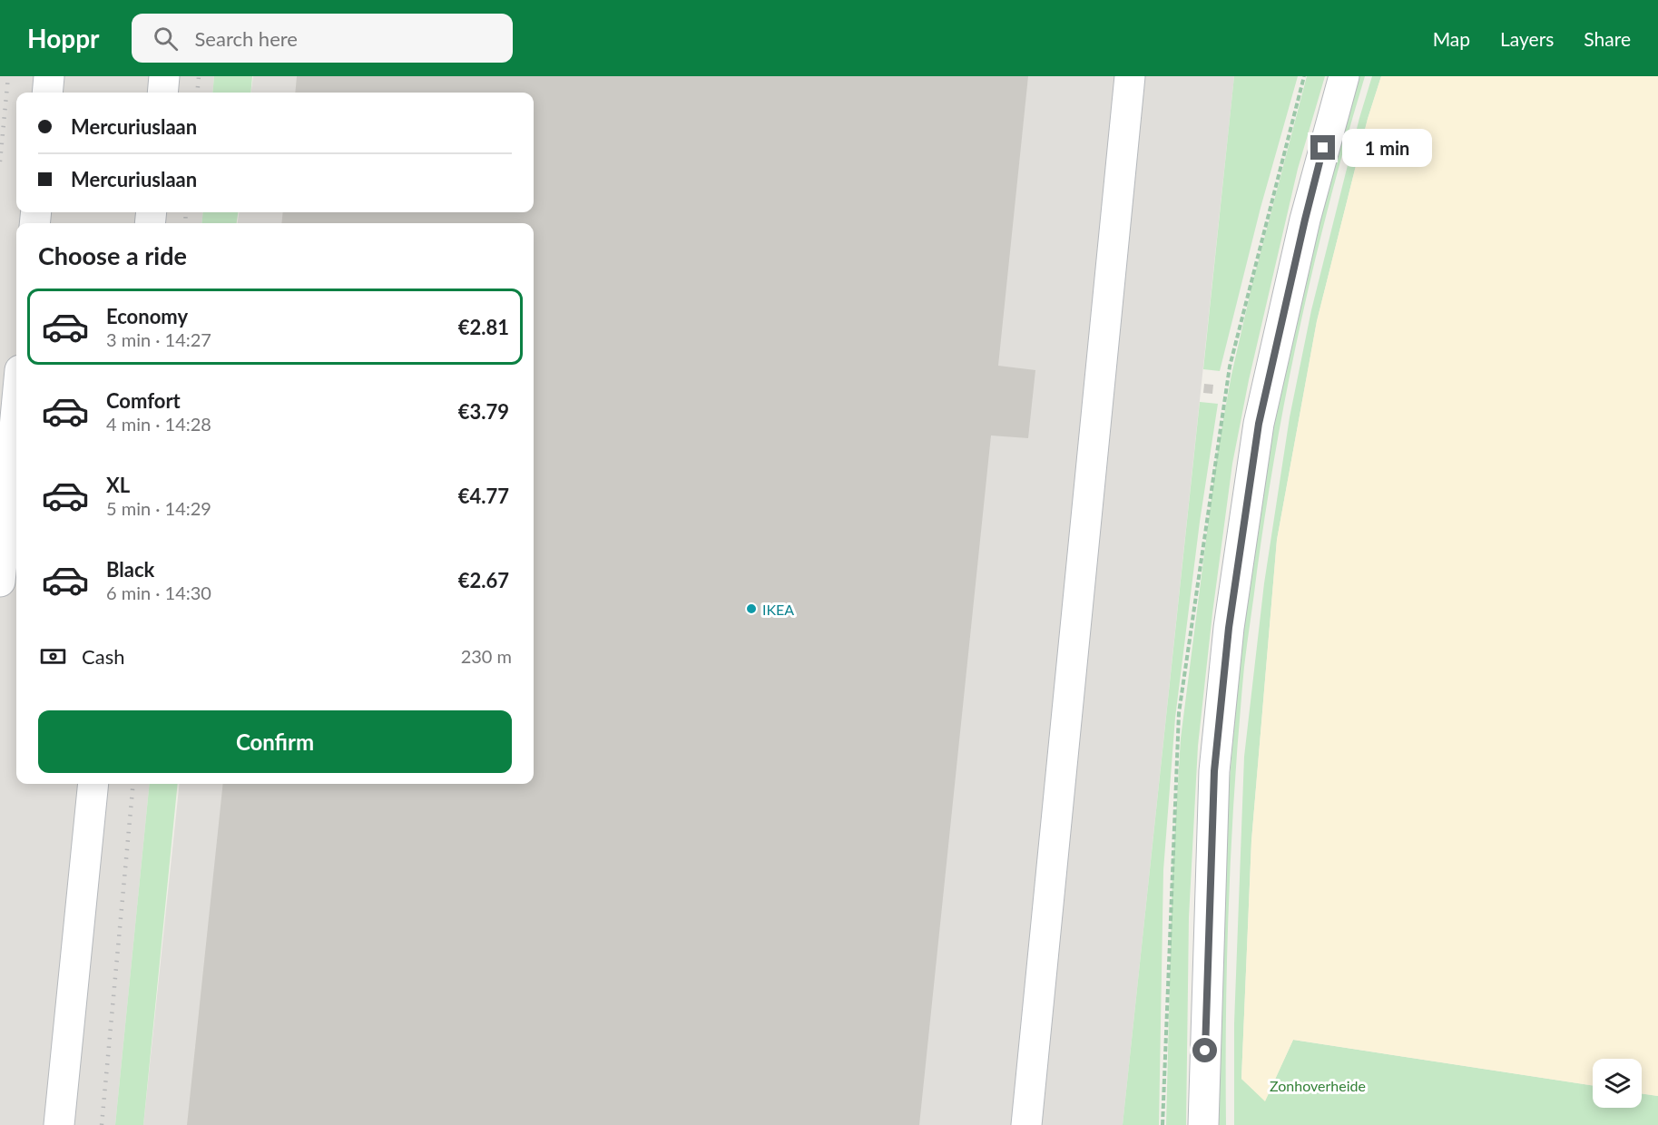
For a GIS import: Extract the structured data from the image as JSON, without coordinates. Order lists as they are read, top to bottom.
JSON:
{
  "parks": ["Zonhoverheide"],
  "places": ["IKEA"],
  "page": {
    "header": "Hoppr",
    "search": "Search here",
    "nav": ["Map", "Layers", "Share"],
    "banner": ["Mercuriuslaan", "Mercuriuslaan"],
    "bubble": "1 min",
    "heading": "Choose a ride",
    "list": [
      {
        "name": "Economy",
        "note": "3 min · 14:27",
        "value": "€2.81"
      },
      {
        "name": "Comfort",
        "note": "4 min · 14:28",
        "value": "€3.79"
      },
      {
        "name": "XL",
        "note": "5 min · 14:29",
        "value": "€4.77"
      },
      {
        "name": "Black",
        "note": "6 min · 14:30",
        "value": "€2.67"
      }
    ],
    "pay": ["Cash", "230 m"],
    "buttons": "Confirm"
  }
}
